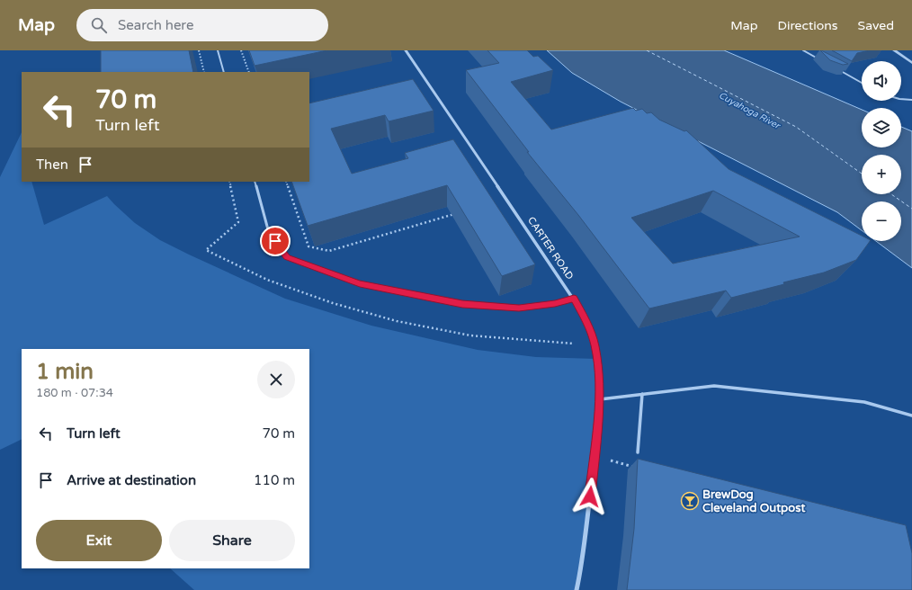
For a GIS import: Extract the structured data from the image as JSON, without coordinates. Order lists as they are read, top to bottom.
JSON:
{
  "streets": {
    "street": ["CARTER ROAD"]
  },
  "water": ["Cuyahoga River"],
  "places": {
    "bar": ["BrewDog Cleveland Outpost"]
  },
  "page": {
    "header": "Map",
    "search": "Search here",
    "nav": ["Map", "Directions", "Saved"],
    "map_buttons": ["+", "−"],
    "turn": ["70 m", "Turn left"],
    "then": "Then",
    "heading": ["1 min", "180 m · 07:34"],
    "list": [
      {
        "name": "Turn left",
        "value": "70 m"
      },
      {
        "name": "Arrive at destination",
        "value": "110 m"
      }
    ],
    "buttons": ["Exit", "Share"]
  }
}
